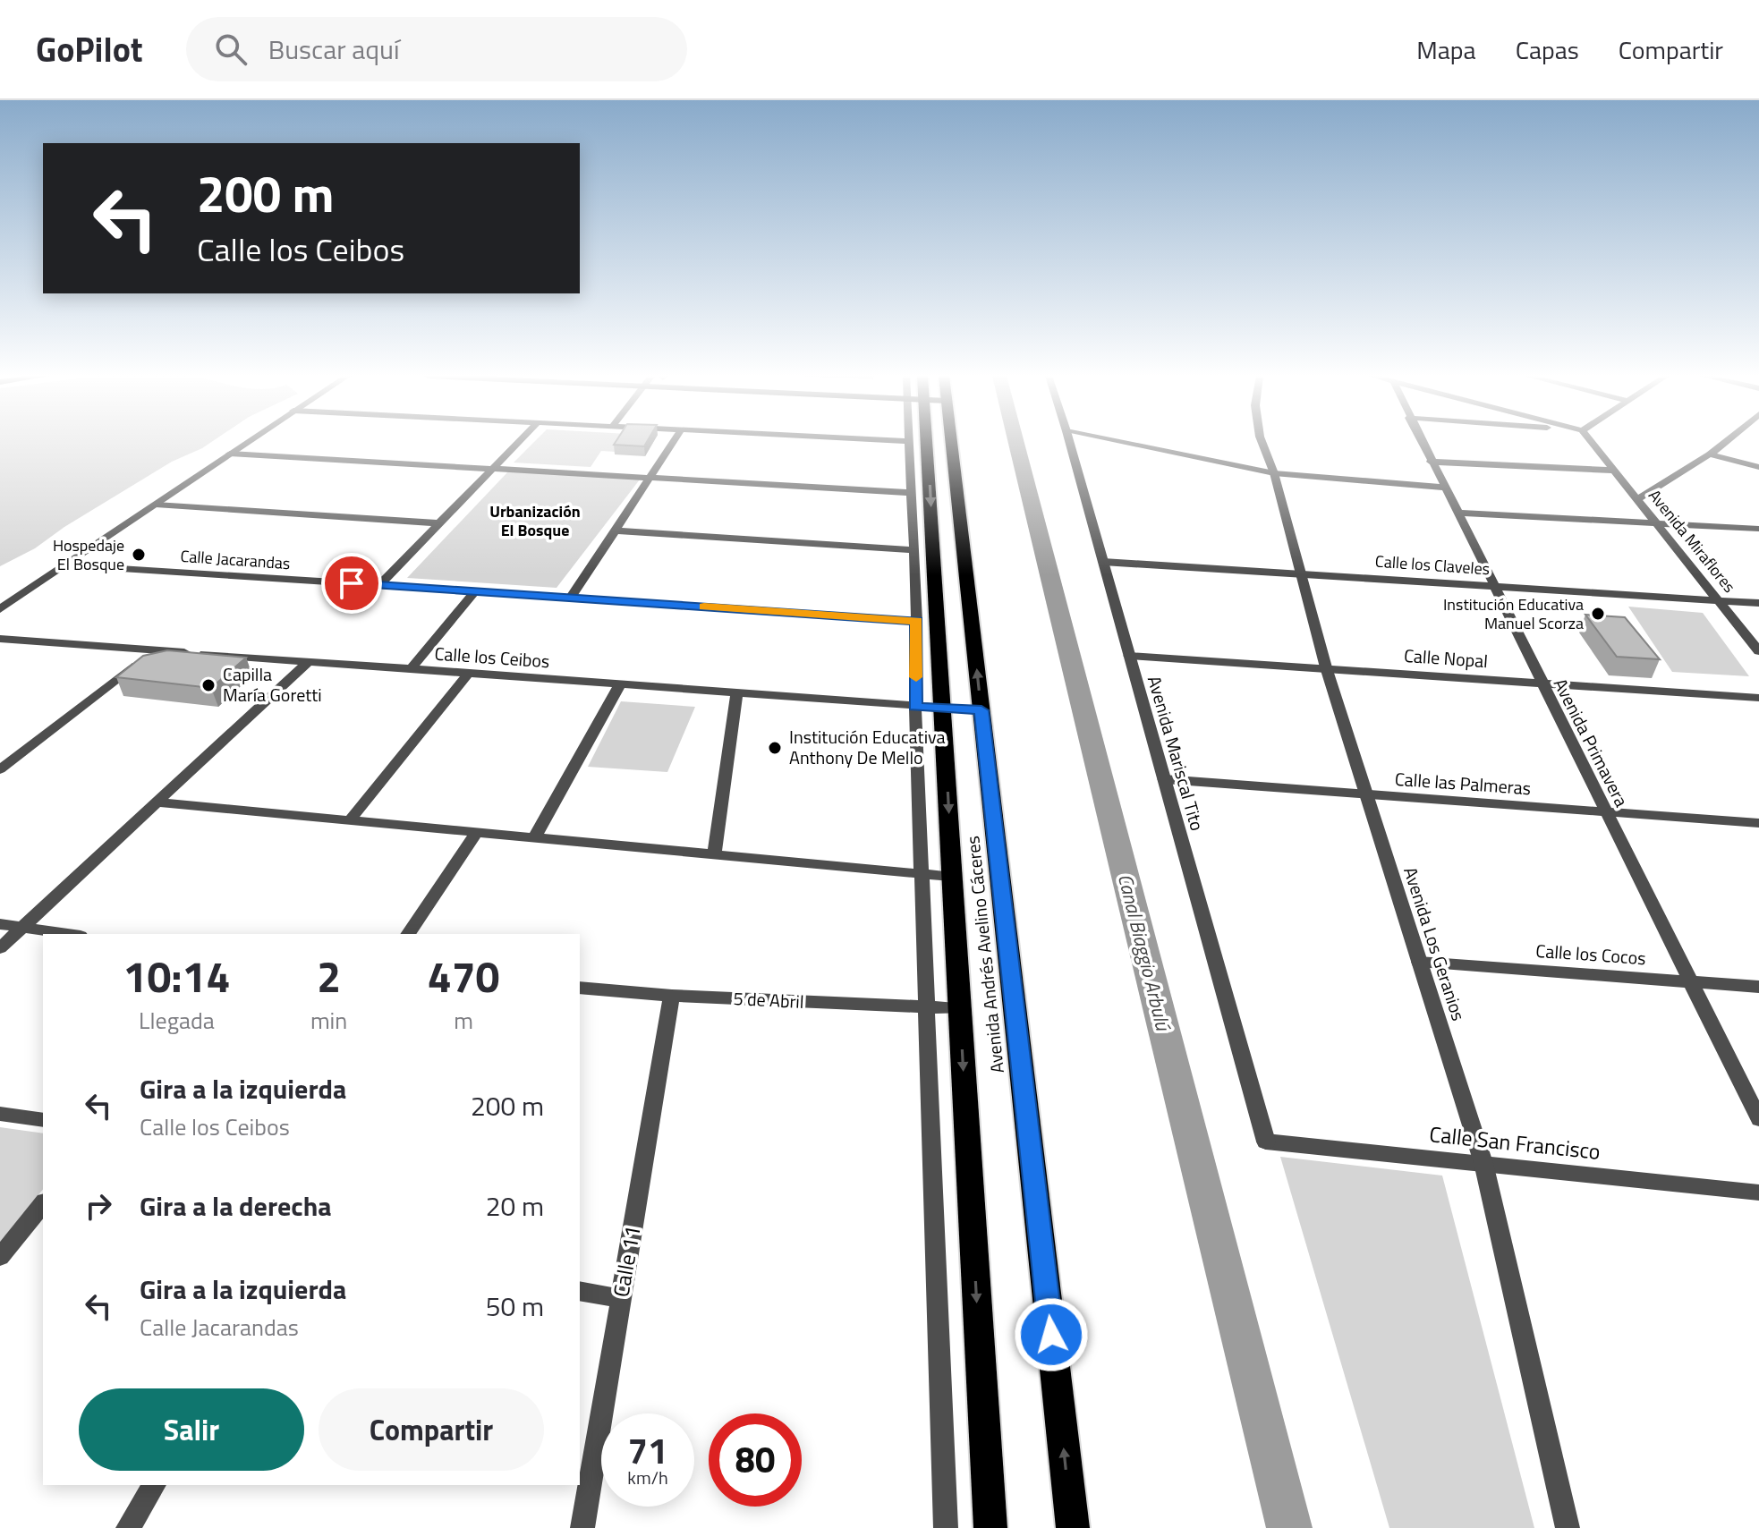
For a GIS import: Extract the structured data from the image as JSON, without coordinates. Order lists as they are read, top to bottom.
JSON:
{
  "streets": {
    "highway": ["Avenida Andrés Avelino Cáceres"],
    "street": [
      "Avenida Miraflores",
      "Calle Jacarandas",
      "Calle los Claveles",
      "Calle los Ceibos",
      "Calle Nopal",
      "Avenida Primavera",
      "Avenida Mariscal Tito",
      "Calle las Palmeras",
      "Avenida Los Geranios",
      "Calle los Cocos",
      "5 de Abril",
      "Calle San Francisco",
      "Calle 11"
    ]
  },
  "crossings": [
    ["Avenida Miraflores", "Calle los Claveles"],
    ["Calle los Claveles", "Avenida Primavera"],
    ["Calle los Claveles", "Avenida Mariscal Tito"],
    ["Calle los Claveles", "Avenida Los Geranios"],
    ["Calle los Ceibos", "Avenida Andrés Avelino Cáceres"],
    ["Calle Nopal", "Avenida Primavera"],
    ["Calle Nopal", "Avenida Mariscal Tito"],
    ["Calle Nopal", "Avenida Los Geranios"],
    ["Avenida Primavera", "Calle las Palmeras"],
    ["Avenida Primavera", "Calle los Cocos"],
    ["Avenida Mariscal Tito", "Calle las Palmeras"],
    ["Avenida Mariscal Tito", "Calle San Francisco"],
    ["Calle las Palmeras", "Avenida Los Geranios"],
    ["Avenida Los Geranios", "Calle los Cocos"],
    ["Avenida Los Geranios", "Calle San Francisco"],
    ["Avenida Andrés Avelino Cáceres", "5 de Abril"],
    ["5 de Abril", "Calle 11"]
  ],
  "districts": ["Urbanización El Bosque"],
  "water": ["Canal Biaggio Arbulú"],
  "places": [
    "Hospedaje El Bosque",
    "Institución Educativa Manuel Scorza",
    "Capilla María Goretti",
    "Institución Educativa Anthony De Mello"
  ],
  "page": {
    "header": "GoPilot",
    "search": "Buscar aquí",
    "nav": ["Mapa", "Capas", "Compartir"],
    "turn": ["200 m", "Calle los Ceibos"],
    "eta": [
      "10:14",
      "Llegada",
      "2",
      "min",
      "470",
      "m"
    ],
    "list": [
      {
        "name": "Gira a la izquierda",
        "note": "Calle los Ceibos",
        "value": "200 m"
      },
      {
        "name": "Gira a la derecha",
        "value": "20 m"
      },
      {
        "name": "Gira a la izquierda",
        "note": "Calle Jacarandas",
        "value": "50 m"
      }
    ],
    "buttons": ["Salir", "Compartir"],
    "speed": "71 km/h",
    "limit": "80"
  }
}
